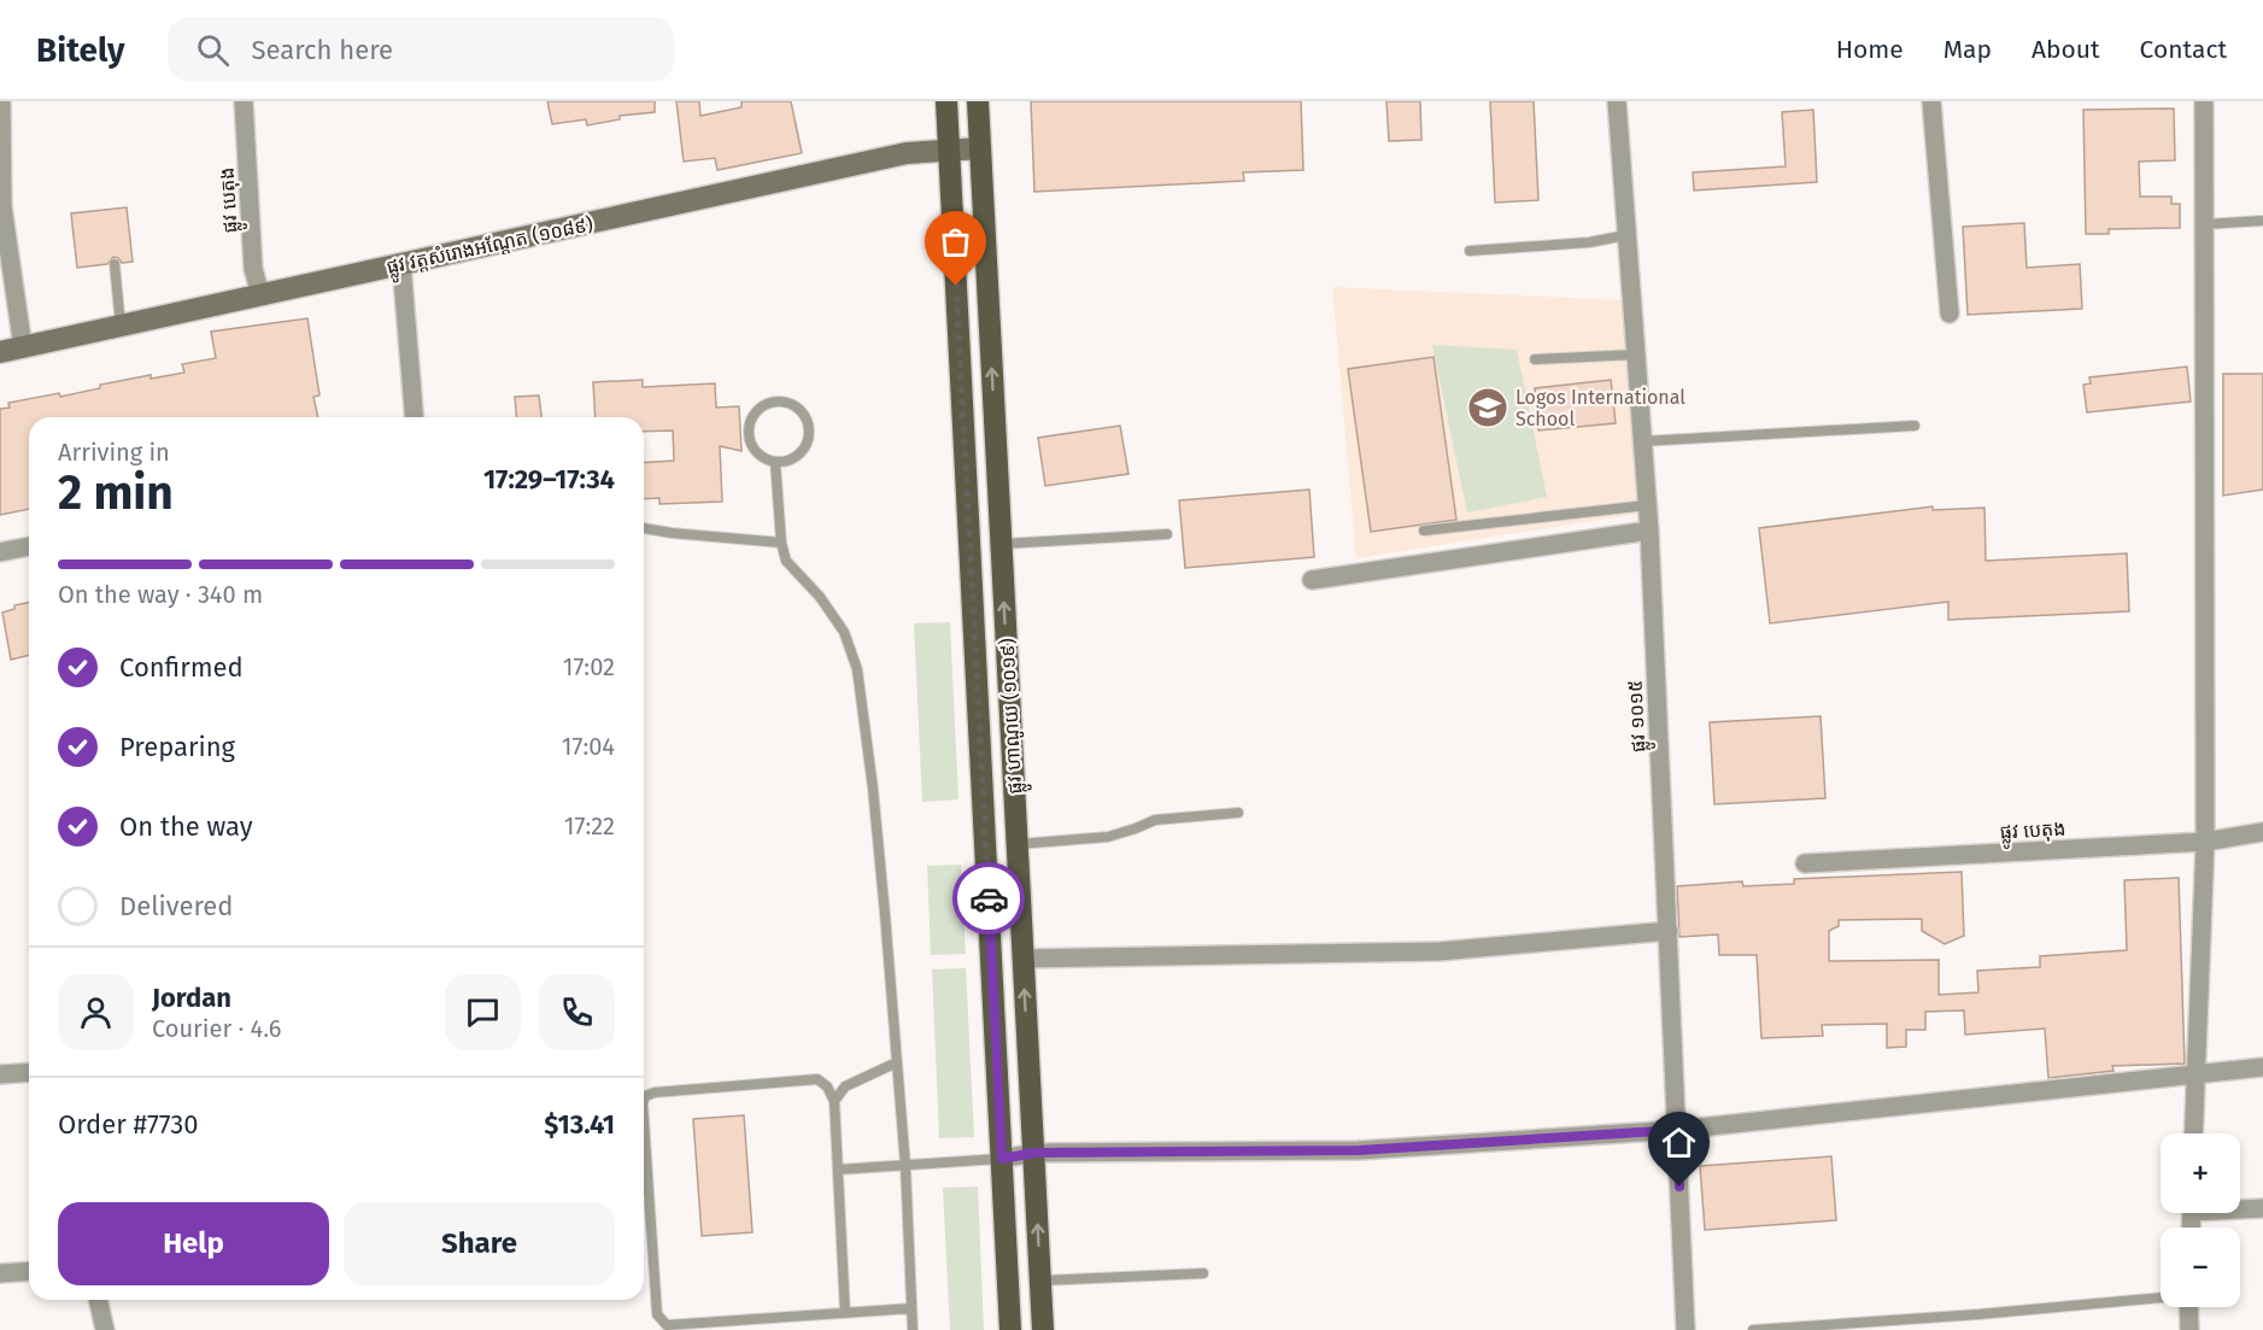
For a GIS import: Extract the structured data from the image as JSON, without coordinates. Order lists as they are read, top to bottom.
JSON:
{
  "streets": {
    "main road": ["ផ្លូវ វត្តសំរោងអណ្ដែត (១០៨៩)", "ផ្លូវ ហាណូយ (១០១៩)"],
    "street": ["ផ្លូវ បេតុង", "ផ្លូវ ១០១៥"]
  },
  "crossings": [
    ["ផ្លូវ បេតុង", "ផ្លូវ វត្តសំរោងអណ្ដែត (១០៨៩)"],
    ["ផ្លូវ វត្តសំរោងអណ្ដែត (១០៨៩)", "ផ្លូវ ហាណូយ (១០១៩)"]
  ],
  "places": {
    "school or university": ["Logos International School"]
  },
  "page": {
    "header": "Bitely",
    "search": "Search here",
    "nav": [
      "Home",
      "Map",
      "About",
      "Contact"
    ],
    "heading": ["2 min", "Arriving in", "17:29–17:34"],
    "panel": [
      "Jordan",
      "Courier · 4.6",
      "Order #7730",
      "$13.41"
    ],
    "bar": "On the way · 340 m",
    "list": [
      ["Confirmed", "17:02"],
      ["Preparing", "17:04"],
      ["On the way", "17:22"],
      "Delivered"
    ],
    "map_buttons": ["+", "−"],
    "buttons": ["Help", "Share"]
  }
}
